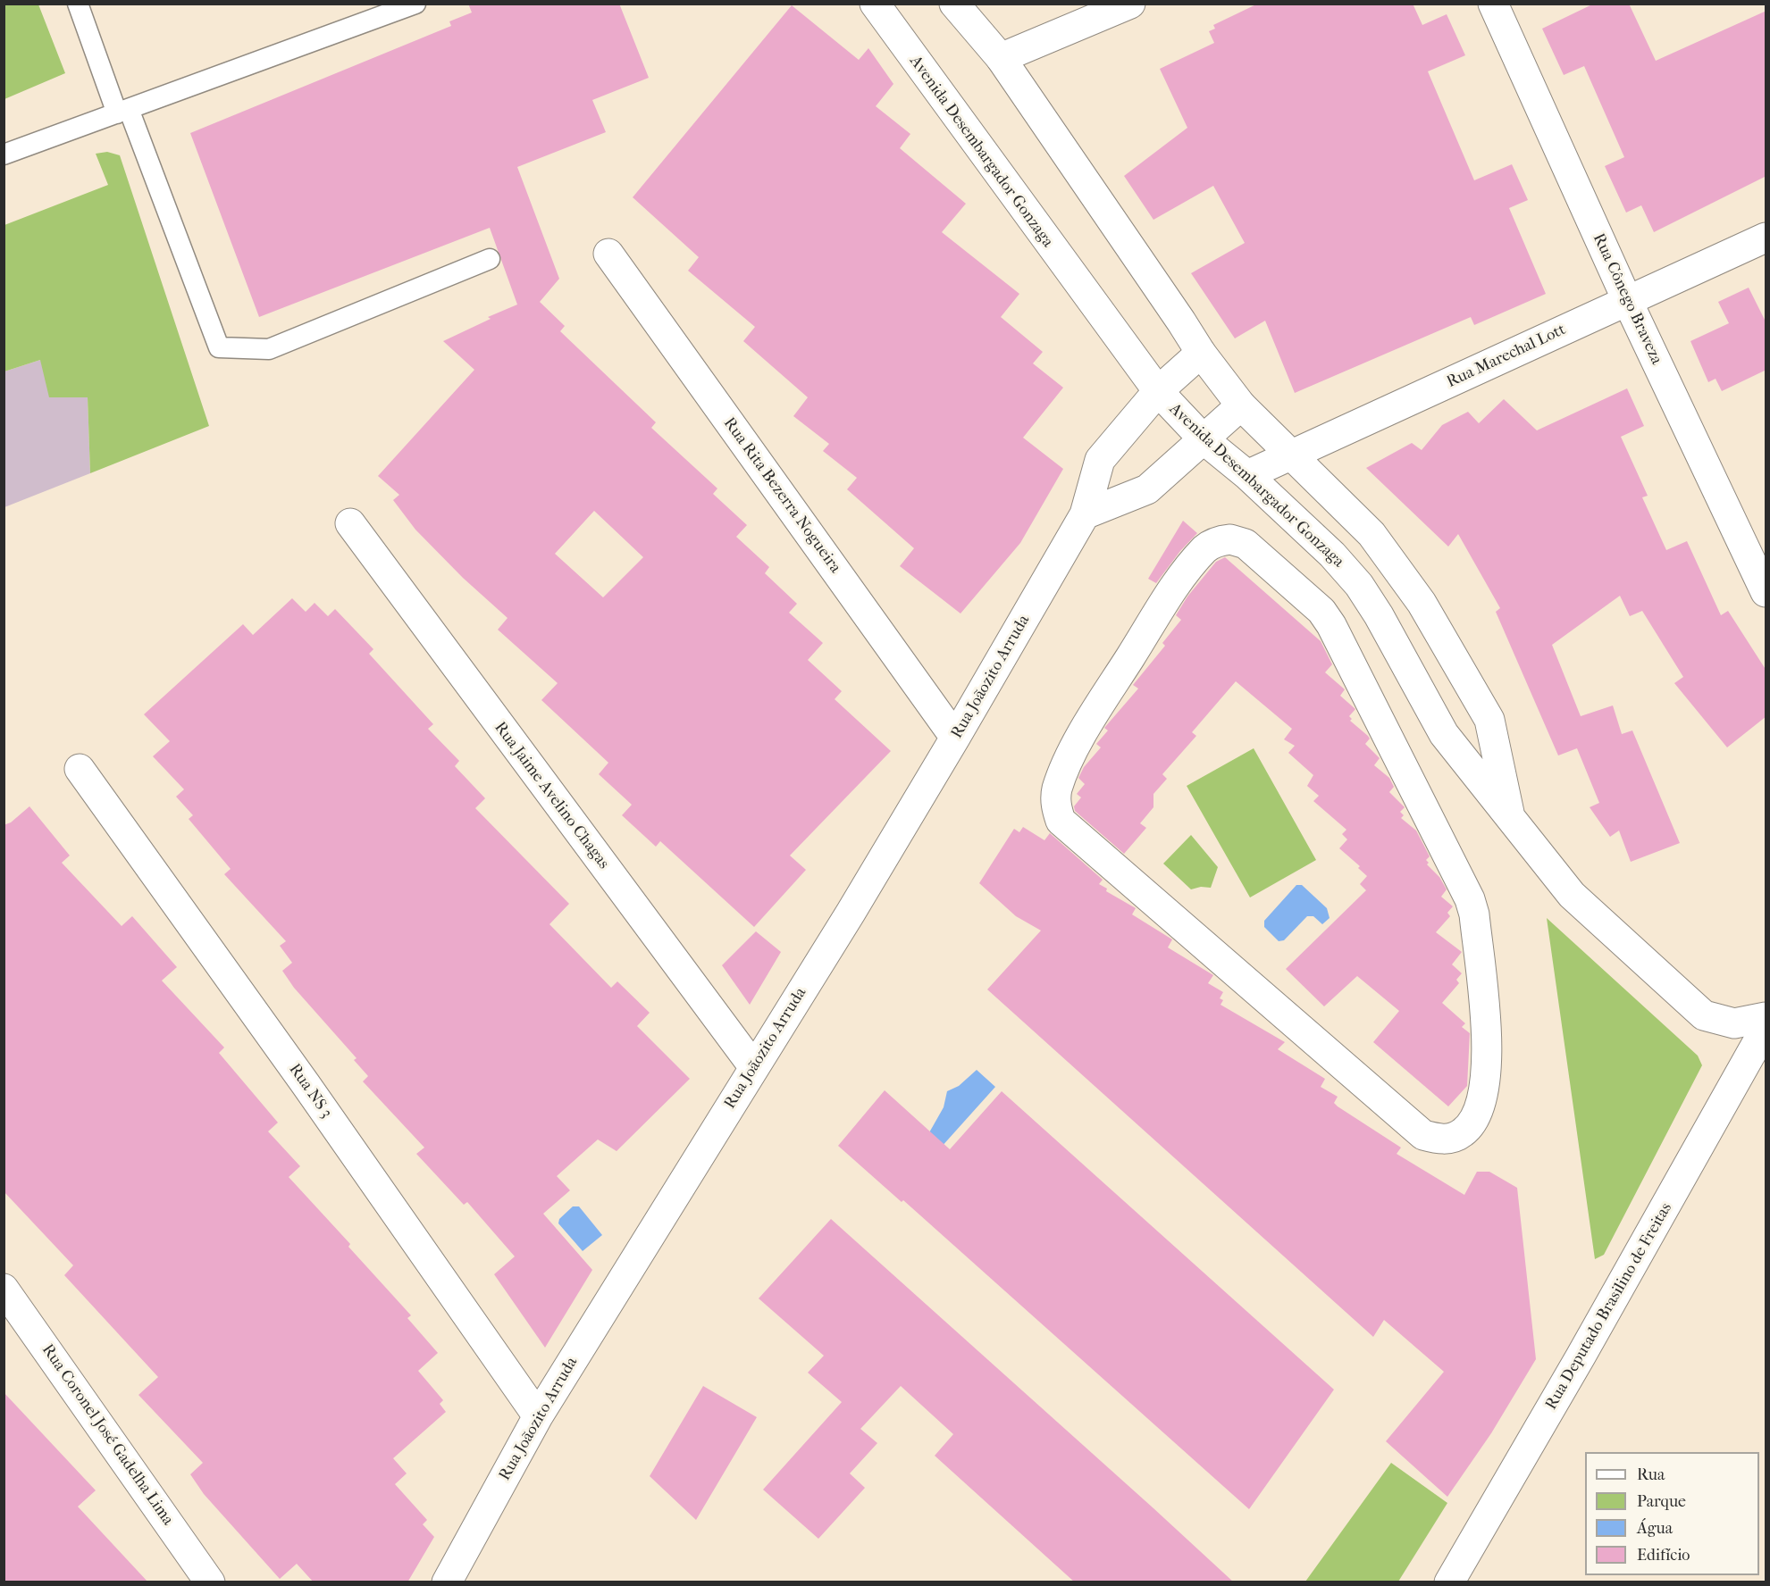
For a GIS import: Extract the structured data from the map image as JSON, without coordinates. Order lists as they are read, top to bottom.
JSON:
{
  "streets": {
    "street": [
      "Avenida Desembargador Gonzaga",
      "Rua Cônego Braveza",
      "Rua Marechal Lott",
      "Rua Rita Bezerra Nogueira",
      "Rua Joãozito Arruda",
      "Rua Jaime Avelino Chagas",
      "Rua NS 3",
      "Rua Deputado Brasilino de Freitas",
      "Rua Coronel José Gadelha Lima"
    ]
  },
  "crossings": [
    ["Avenida Desembargador Gonzaga", "Rua Marechal Lott"],
    ["Avenida Desembargador Gonzaga", "Rua Joãozito Arruda"],
    ["Rua Cônego Braveza", "Rua Marechal Lott"],
    ["Rua Rita Bezerra Nogueira", "Rua Joãozito Arruda"],
    ["Rua Joãozito Arruda", "Rua Jaime Avelino Chagas"],
    ["Rua Joãozito Arruda", "Rua NS 3"]
  ],
  "legend": [
    "Rua",
    "Parque",
    "Água",
    "Edifício"
  ]
}
